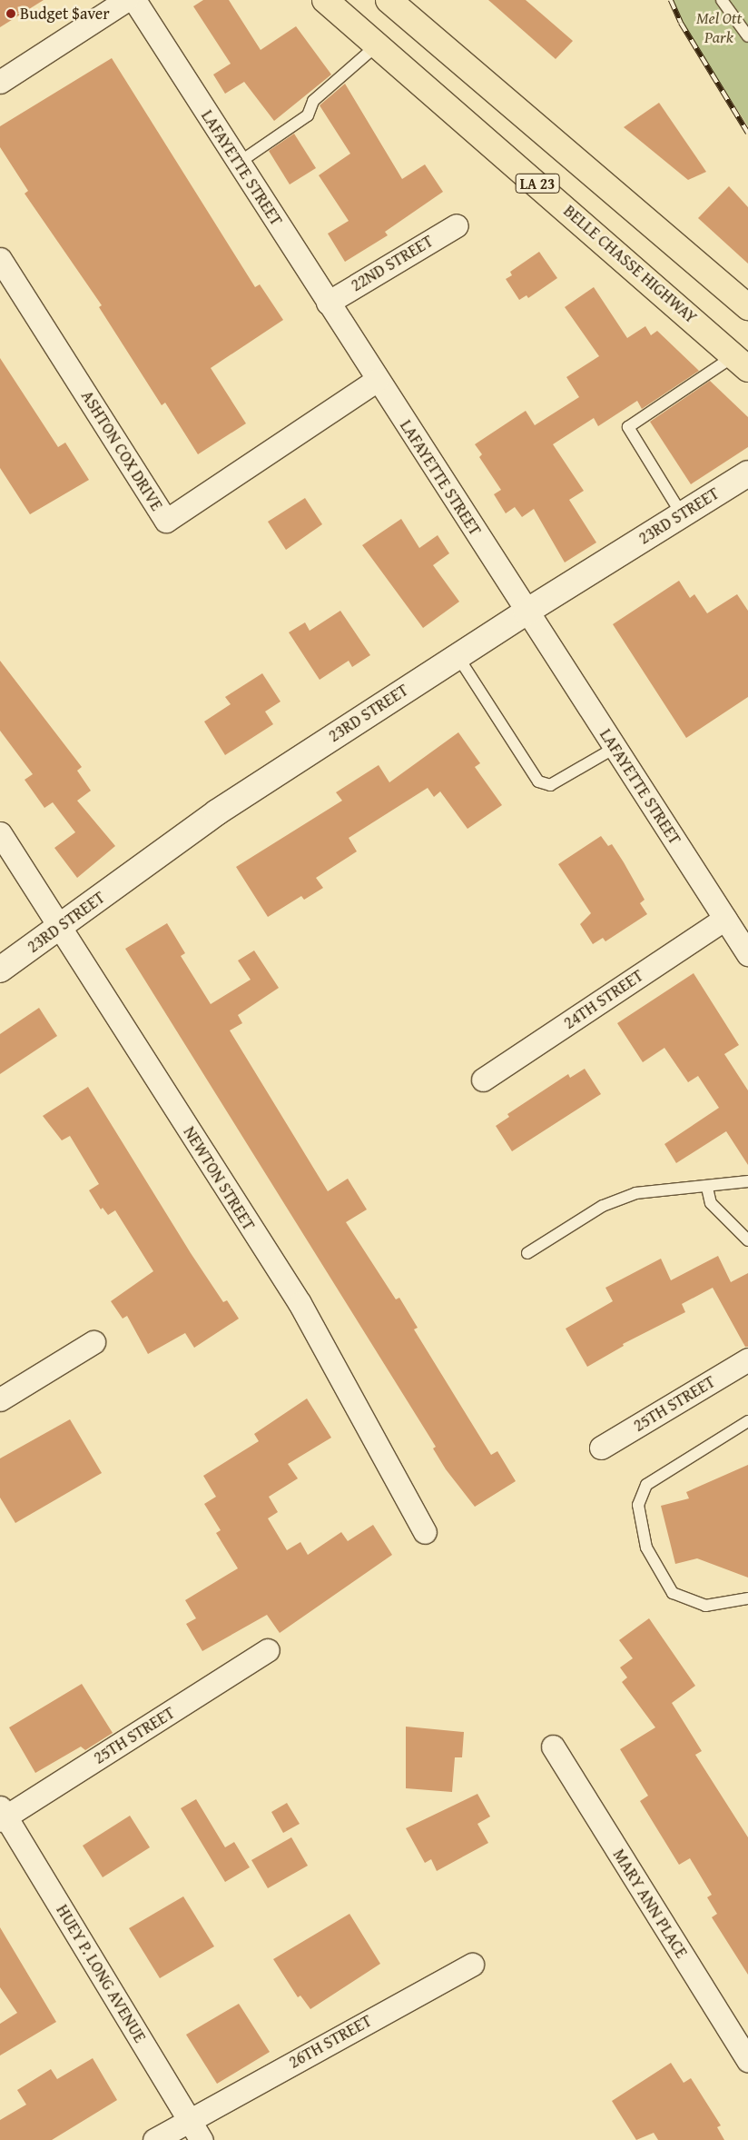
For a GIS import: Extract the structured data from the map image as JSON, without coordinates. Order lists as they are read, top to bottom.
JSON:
{
  "streets": {
    "highway": ["LA 23", "BELLE CHASSE HIGHWAY"],
    "street": [
      "LAFAYETTE STREET",
      "22ND STREET",
      "ASHTON COX DRIVE",
      "23RD STREET",
      "24TH STREET",
      "NEWTON STREET",
      "25TH STREET",
      "MARY ANN PLACE",
      "HUEY P. LONG AVENUE",
      "26TH STREET"
    ]
  },
  "crossings": [
    ["LAFAYETTE STREET", "22ND STREET"],
    ["LAFAYETTE STREET", "ASHTON COX DRIVE"],
    ["LAFAYETTE STREET", "23RD STREET"],
    ["LAFAYETTE STREET", "24TH STREET"],
    ["23RD STREET", "NEWTON STREET"],
    ["25TH STREET", "HUEY P. LONG AVENUE"],
    ["HUEY P. LONG AVENUE", "26TH STREET"]
  ],
  "parks": ["Mel Ott Park"],
  "places": ["Budget $aver"]
}
